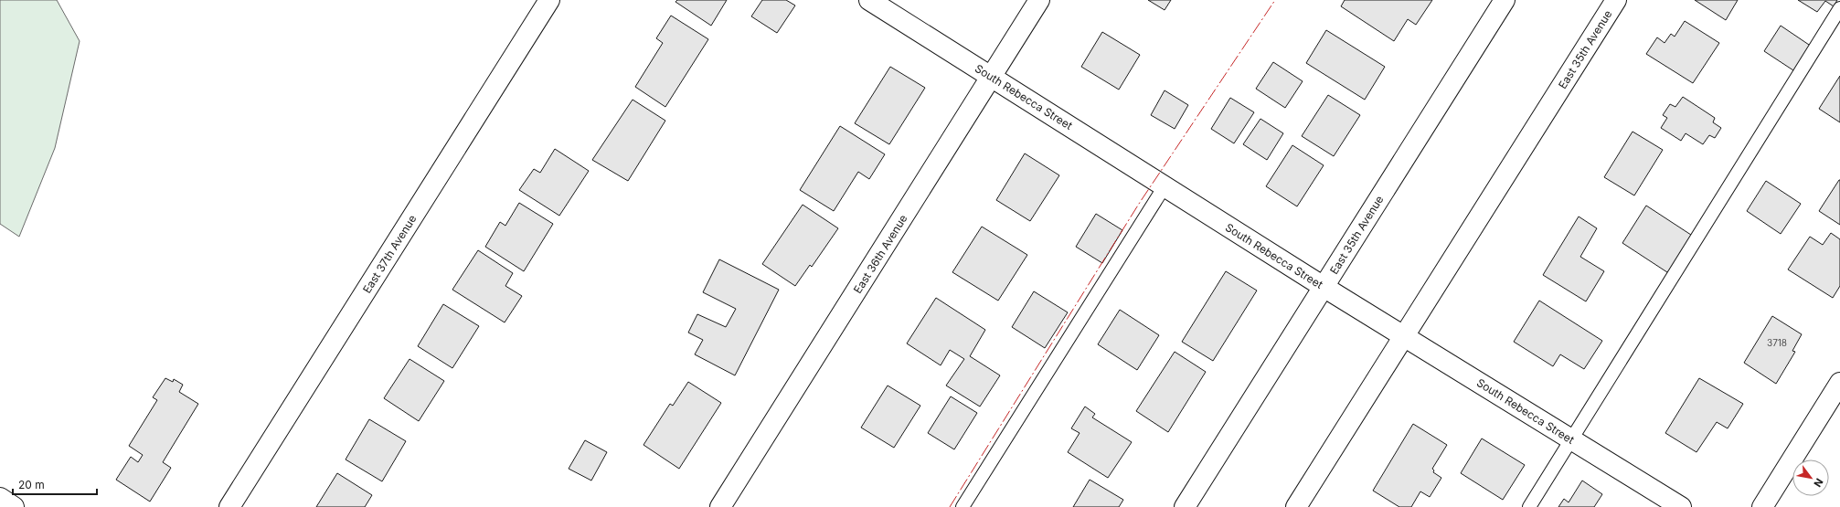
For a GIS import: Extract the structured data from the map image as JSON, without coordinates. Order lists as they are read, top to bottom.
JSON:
{
  "streets": {
    "street": [
      "East 35th Avenue",
      "South Rebecca Street",
      "East 37th Avenue",
      "East 36th Avenue"
    ]
  },
  "crossings": [
    ["East 35th Avenue", "South Rebecca Street"],
    ["South Rebecca Street", "East 36th Avenue"]
  ],
  "house_numbers": ["3718"],
  "scale_bar": "20 m",
  "north": "bottom right"
}
